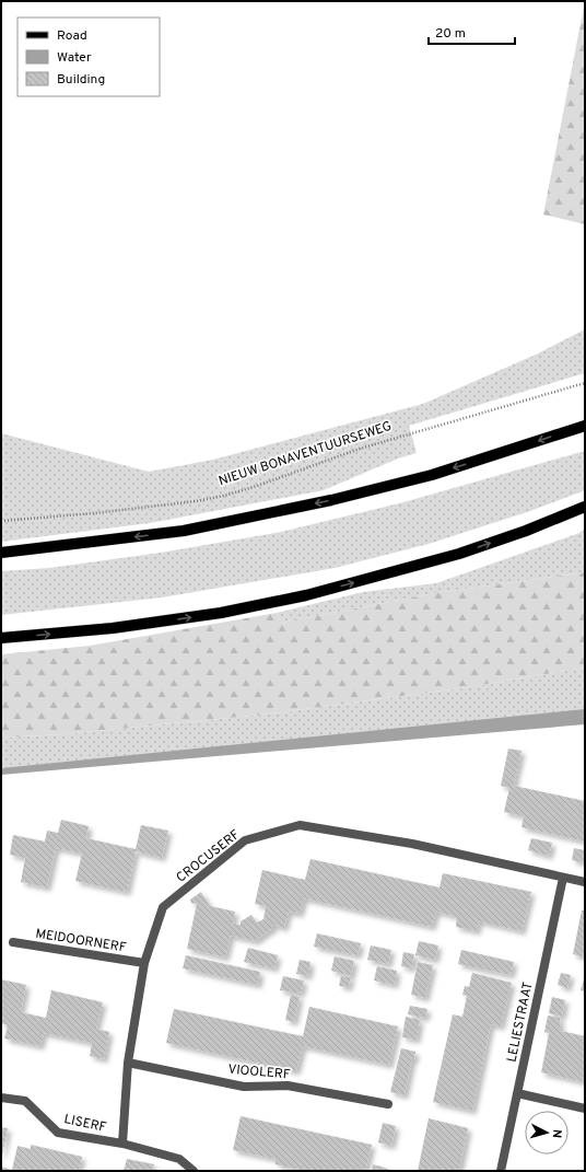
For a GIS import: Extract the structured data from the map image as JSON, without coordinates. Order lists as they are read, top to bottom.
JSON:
{
  "streets": {
    "street": [
      "CROCUSERF",
      "MEIDOORNERF",
      "LELIESTRAAT",
      "VIOOLERF",
      "LISERF"
    ],
    "path": ["NIEUW BONAVENTUURSEWEG"]
  },
  "crossings": [
    ["CROCUSERF", "MEIDOORNERF"],
    ["CROCUSERF", "LELIESTRAAT"],
    ["CROCUSERF", "VIOOLERF"],
    ["CROCUSERF", "LISERF"]
  ],
  "legend": ["Road", "Water", "Building"],
  "scale_bar": "20 m",
  "north": "right"
}
